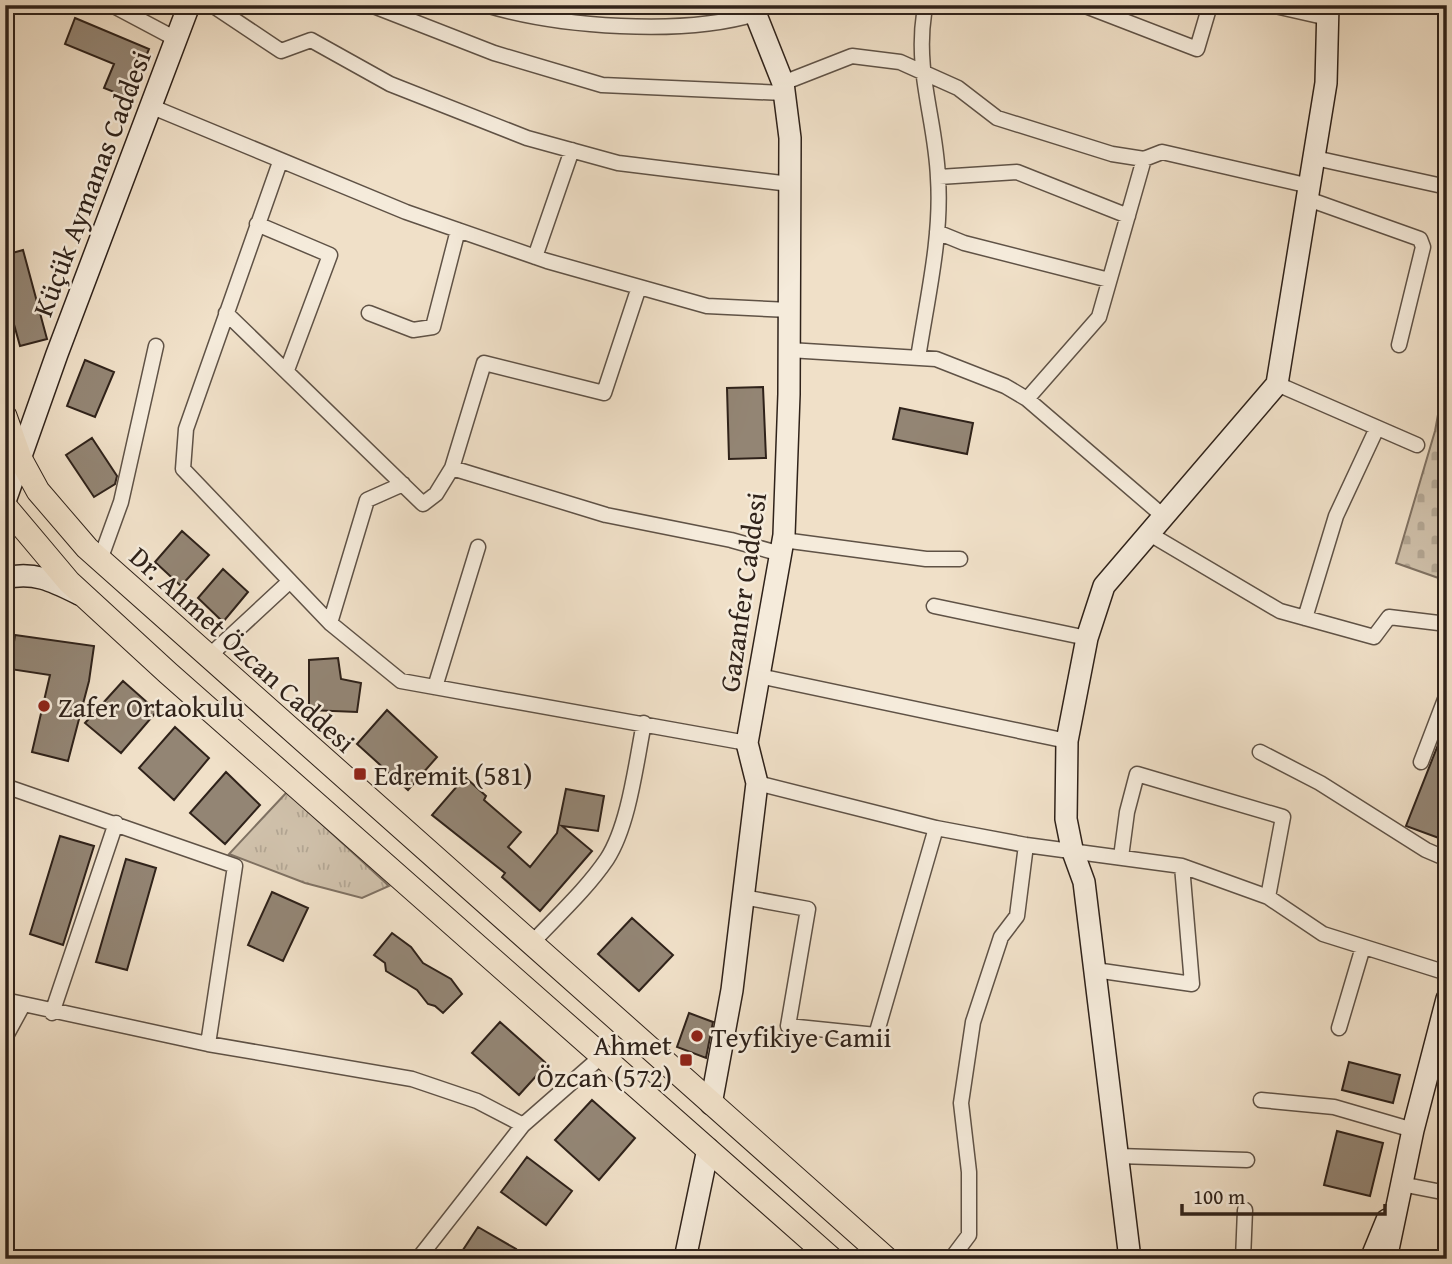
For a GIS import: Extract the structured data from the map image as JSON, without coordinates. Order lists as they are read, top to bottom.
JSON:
{
  "streets": {
    "main road": ["Dr. Ahmet Özcan Caddesi"],
    "street": ["Küçük Aymanas Caddesi", "Gazanfer Caddesi"]
  },
  "crossings": [
    ["Küçük Aymanas Caddesi", "Dr. Ahmet Özcan Caddesi"],
    ["Gazanfer Caddesi", "Dr. Ahmet Özcan Caddesi"]
  ],
  "places": {
    "other": ["Zafer Ortaokulu", "Teyfikiye Camii"],
    "transit": ["Edremit (581)", "Ahmet Özcan (572)"]
  },
  "scale_bar": "100 m"
}
